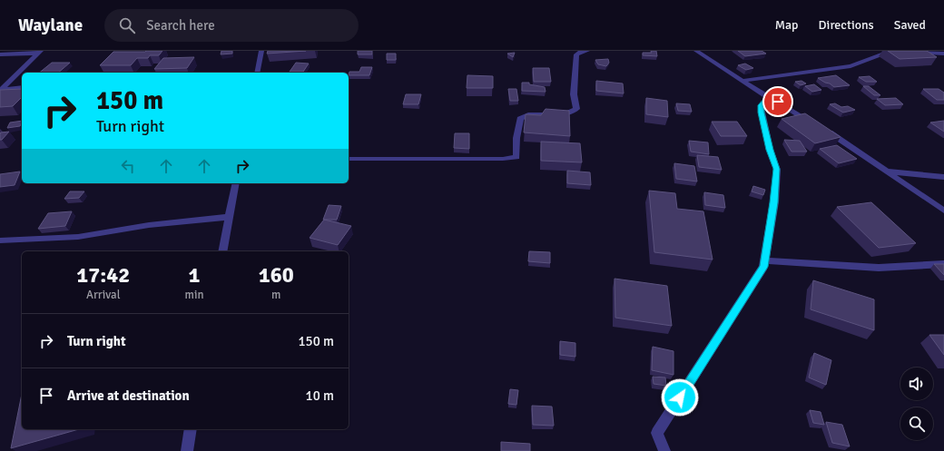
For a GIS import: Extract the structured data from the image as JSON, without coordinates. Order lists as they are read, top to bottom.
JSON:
{
  "page": {
    "header": "Waylane",
    "search": "Search here",
    "nav": ["Map", "Directions", "Saved"],
    "turn": ["150 m", "Turn right"],
    "eta": [
      "17:42",
      "Arrival",
      "1",
      "min",
      "160",
      "m"
    ],
    "list": [
      {
        "name": "Turn right",
        "value": "150 m"
      },
      {
        "name": "Arrive at destination",
        "value": "10 m"
      }
    ]
  }
}
